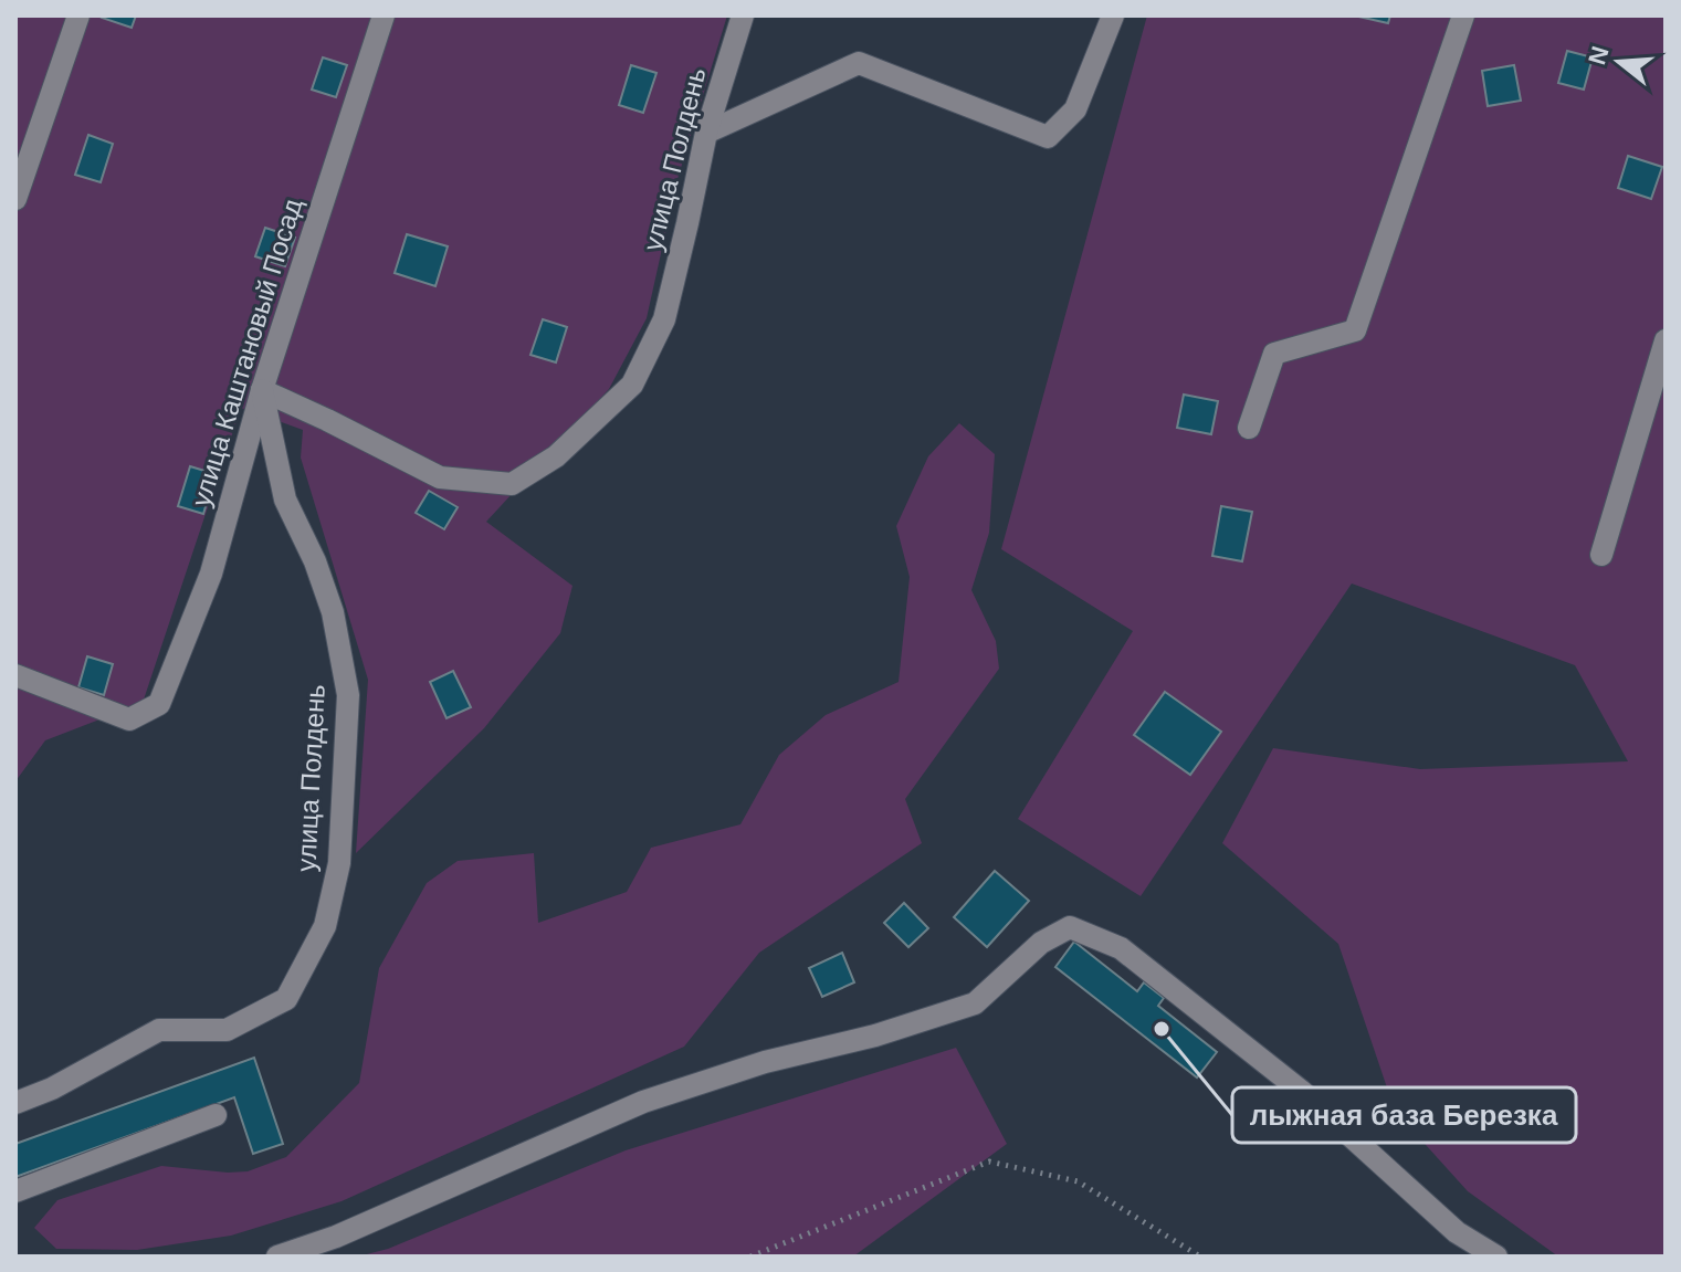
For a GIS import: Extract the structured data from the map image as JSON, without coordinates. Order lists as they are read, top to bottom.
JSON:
{
  "streets": {
    "street": ["улица Полдень", "улица Каштановый Посад"]
  },
  "crossings": [
    ["улица Полдень", "улица Каштановый Посад"]
  ],
  "places": ["лыжная база Березка"],
  "north": "left"
}
